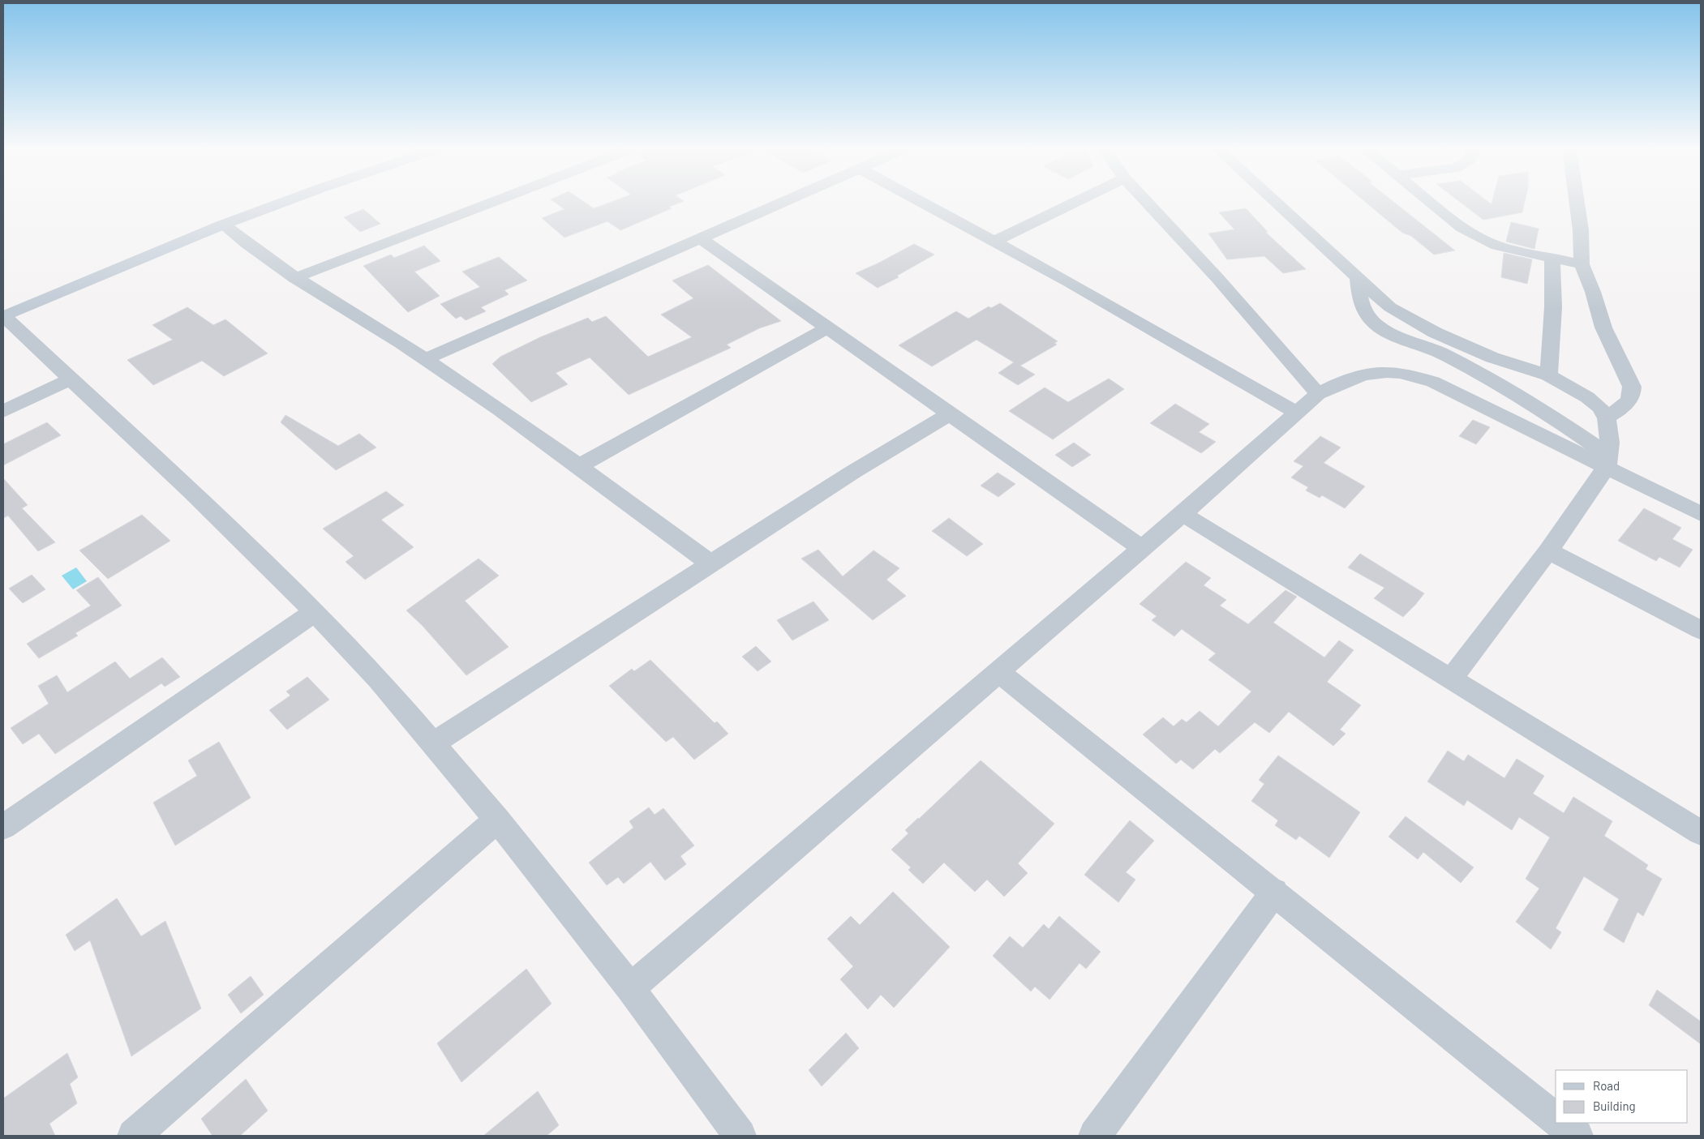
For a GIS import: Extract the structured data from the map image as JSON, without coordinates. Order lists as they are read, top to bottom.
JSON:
{
  "legend": ["Road", "Building"]
}
